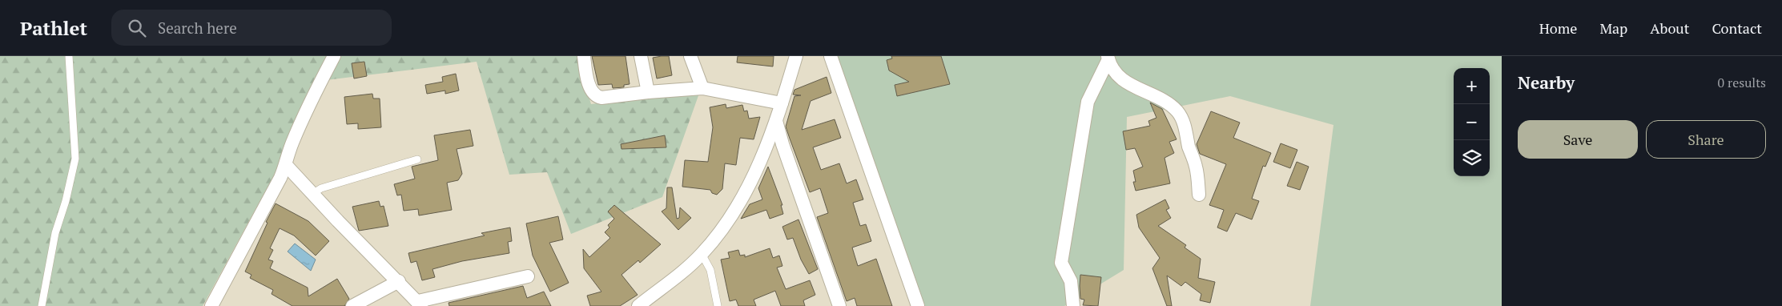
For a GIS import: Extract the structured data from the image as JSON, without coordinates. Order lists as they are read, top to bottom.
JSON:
{
  "page": {
    "header": "Pathlet",
    "search": "Search here",
    "nav": [
      "Home",
      "Map",
      "About",
      "Contact"
    ],
    "heading": ["Nearby", "0 results"],
    "map_buttons": ["+", "−"],
    "buttons": ["Save", "Share"]
  }
}
